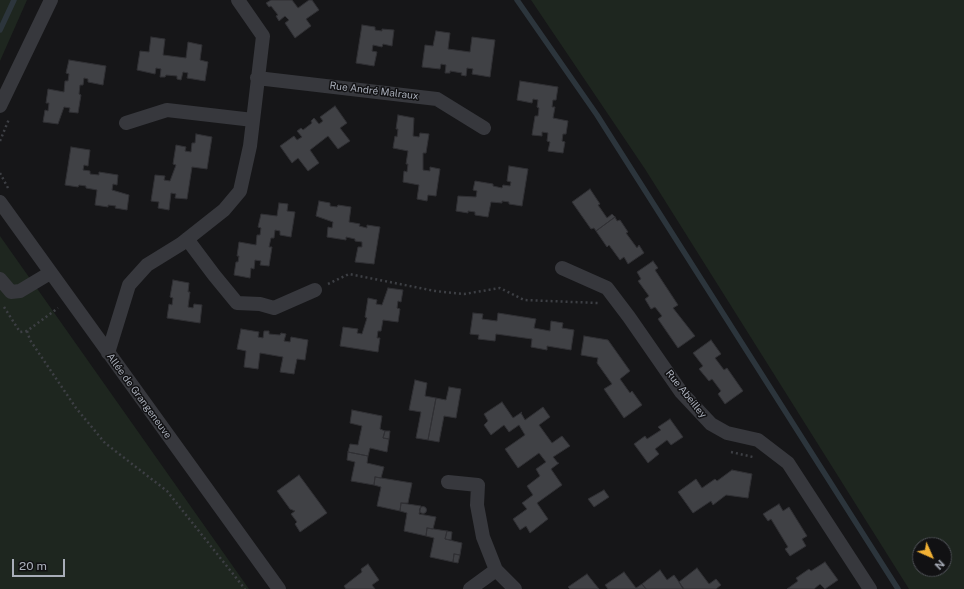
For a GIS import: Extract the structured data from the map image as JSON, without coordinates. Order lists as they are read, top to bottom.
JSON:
{
  "streets": {
    "street": ["Rue André Malraux", "Rue Abeilley", "Allée de Grangeneuve"]
  },
  "scale_bar": "20 m",
  "north": "bottom right"
}
